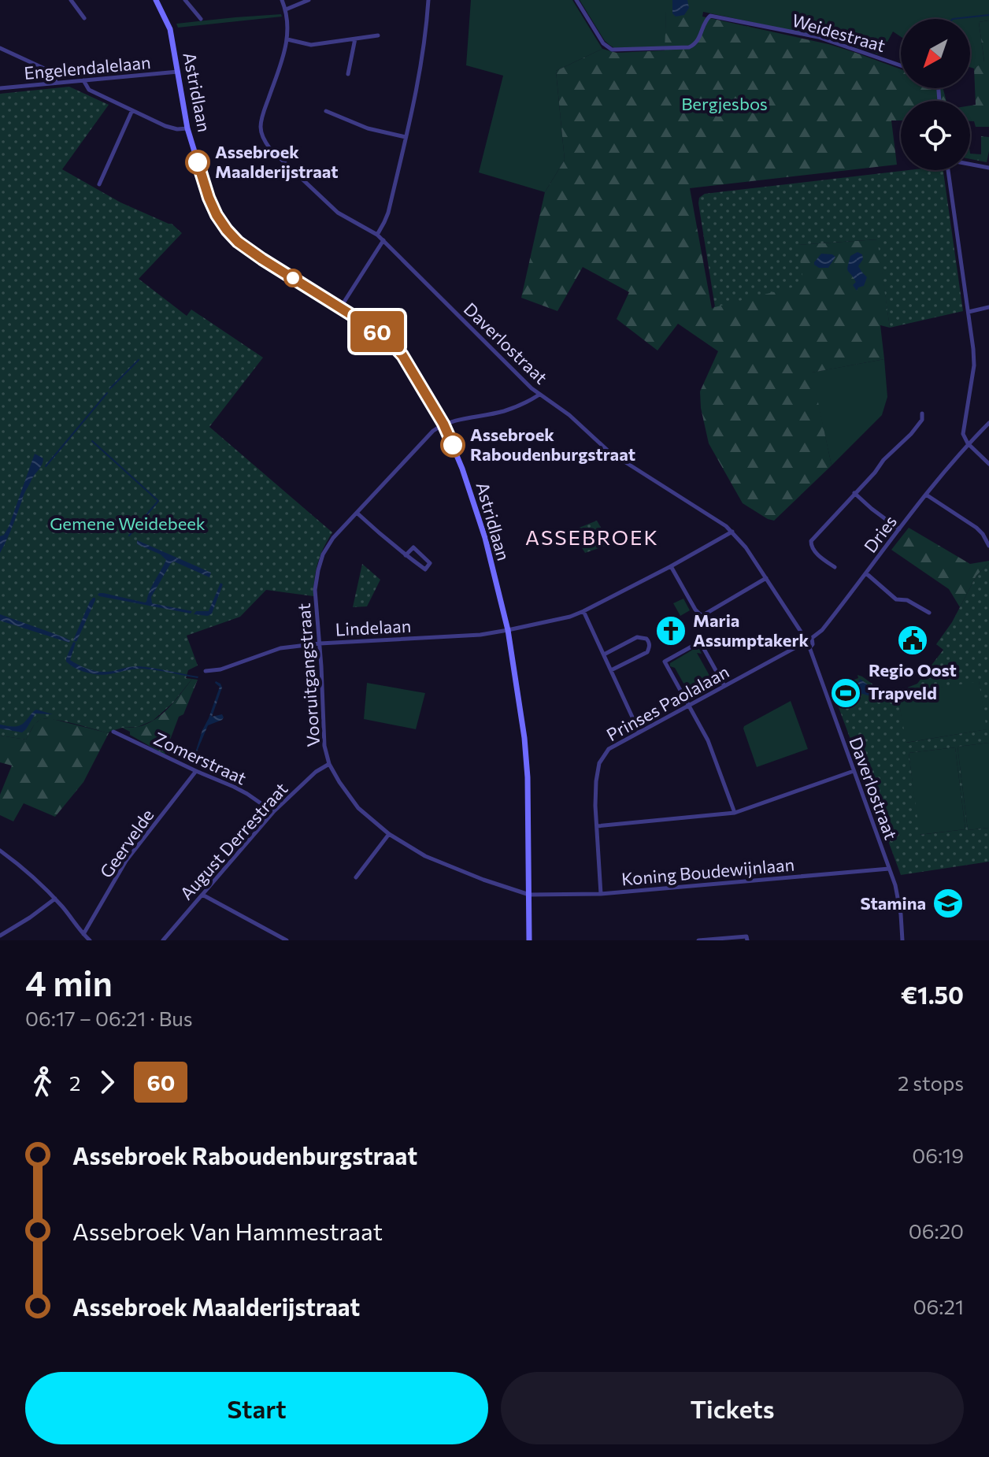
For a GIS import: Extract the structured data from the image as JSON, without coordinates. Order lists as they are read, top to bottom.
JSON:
{
  "streets": {
    "main road": ["Astridlaan"],
    "street": [
      "Weidestraat",
      "Engelendalelaan",
      "Daverlostraat",
      "Dries",
      "Lindelaan",
      "Vooruitgangstraat",
      "Prinses Paolalaan",
      "Zomerstraat",
      "August Derrestraat",
      "Geervelde",
      "Koning Boudewijnlaan"
    ]
  },
  "crossings": [
    ["Engelendalelaan", "Astridlaan"],
    ["Astridlaan", "Lindelaan"],
    ["Astridlaan", "Vooruitgangstraat"],
    ["Astridlaan", "Koning Boudewijnlaan"],
    ["Daverlostraat", "Dries"],
    ["Daverlostraat", "Lindelaan"],
    ["Daverlostraat", "Prinses Paolalaan"],
    ["Daverlostraat", "Koning Boudewijnlaan"],
    ["Dries", "Prinses Paolalaan"],
    ["Lindelaan", "Vooruitgangstraat"],
    ["Vooruitgangstraat", "August Derrestraat"],
    ["Vooruitgangstraat", "Koning Boudewijnlaan"],
    ["Prinses Paolalaan", "Koning Boudewijnlaan"],
    ["Zomerstraat", "August Derrestraat"],
    ["Zomerstraat", "Geervelde"]
  ],
  "districts": ["ASSEBROEK"],
  "parks": ["Bergjesbos", "Gemene Weidebeek"],
  "places": {
    "other": ["Assebroek Maalderijstraat", "Assebroek Raboudenburgstraat"],
    "church": ["Maria Assumptakerk"],
    "public building": ["Regio Oost"],
    "sports": ["Trapveld"],
    "school or university": ["Stamina"]
  },
  "lines": ["bus line 60"],
  "north": "bottom left",
  "page": {
    "on_map": "60",
    "heading": ["4 min", "06:17 – 06:21 · Bus", "€1.50"],
    "legs": ["2", "60", "2 stops"],
    "list": [
      {
        "name": "Assebroek Raboudenburgstraat",
        "value": "06:19"
      },
      {
        "name": "Assebroek Van Hammestraat",
        "value": "06:20"
      },
      {
        "name": "Assebroek Maalderijstraat",
        "value": "06:21"
      }
    ],
    "buttons": ["Start", "Tickets"]
  }
}
